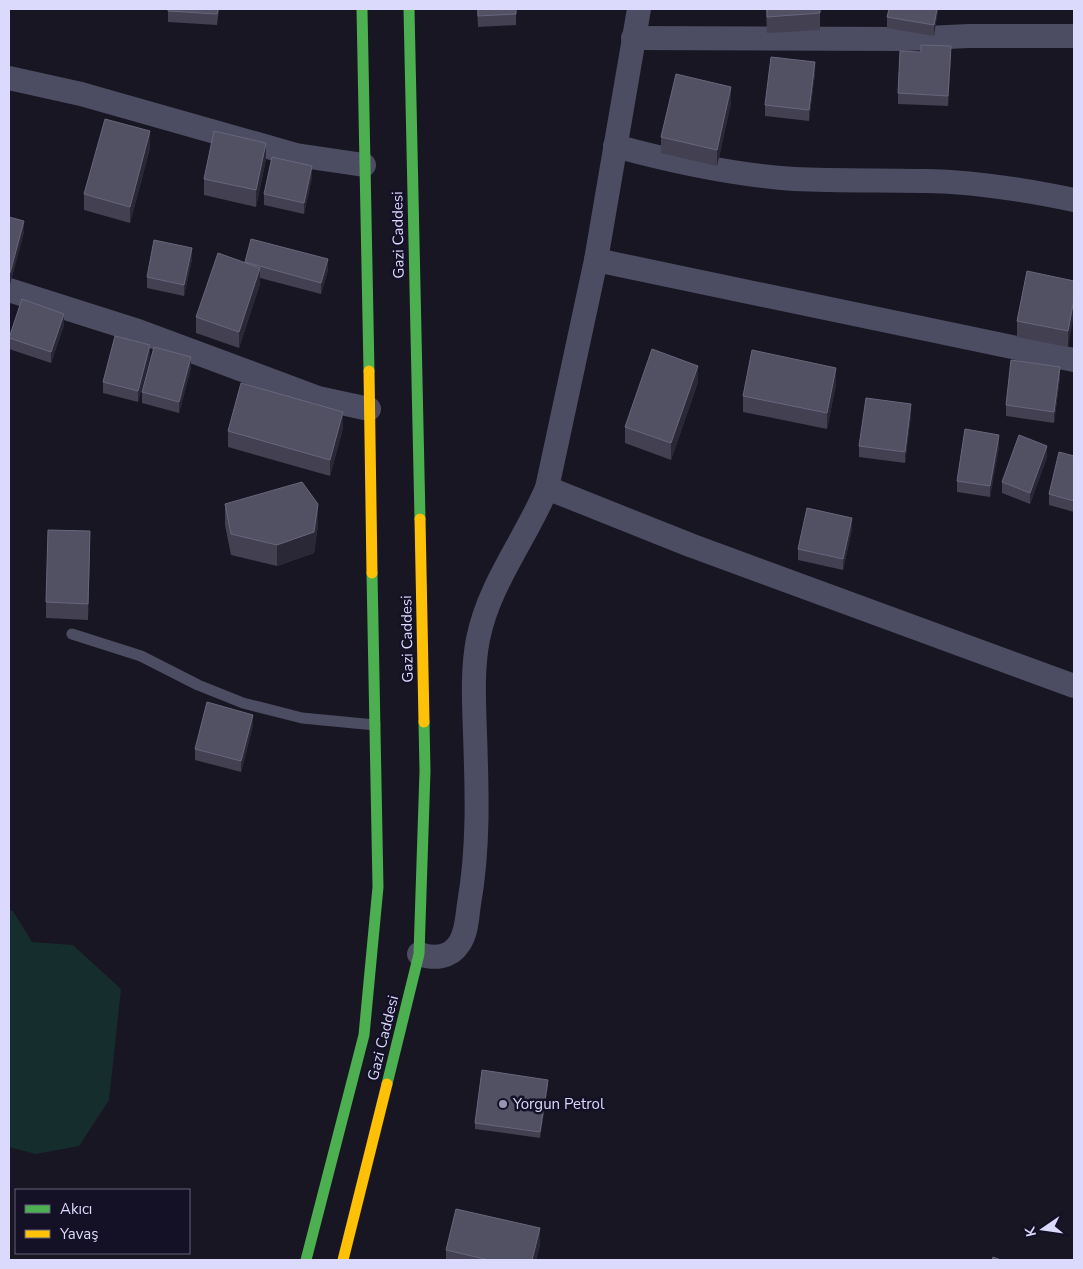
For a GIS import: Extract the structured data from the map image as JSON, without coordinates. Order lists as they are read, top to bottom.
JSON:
{
  "streets": {
    "highway": ["Gazi Caddesi"]
  },
  "places": ["Yorgun Petrol"],
  "legend": ["Akıcı", "Yavaş"],
  "north": "left"
}
